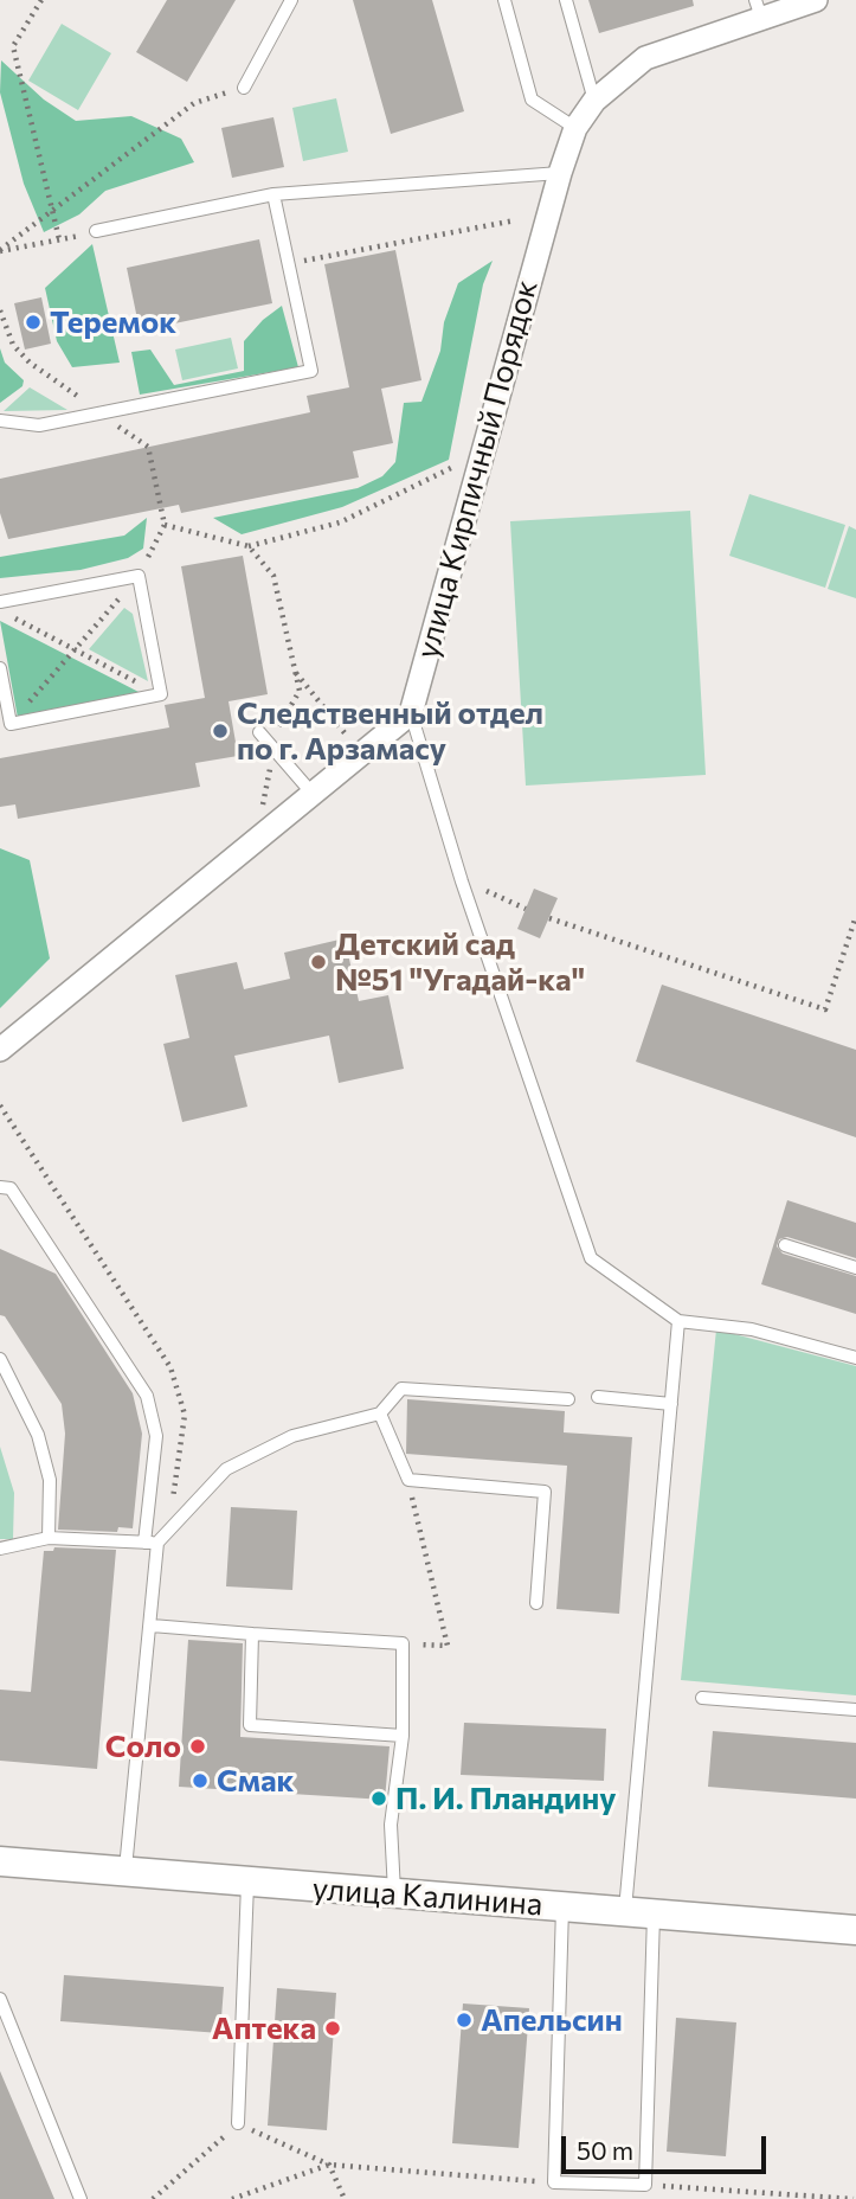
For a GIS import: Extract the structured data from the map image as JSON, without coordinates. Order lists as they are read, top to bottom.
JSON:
{
  "streets": {
    "street": ["улица Кирпичный Порядок", "улица Калинина"]
  },
  "places": [
    "Теремок",
    "Следственный отдел по г. Арзамасу",
    "Детский сад №51 \"Угадай-ка\"",
    "Соло",
    "Смак",
    "П. И. Пландину",
    "Апельсин",
    "Аптека"
  ],
  "scale_bar": "50 m"
}
